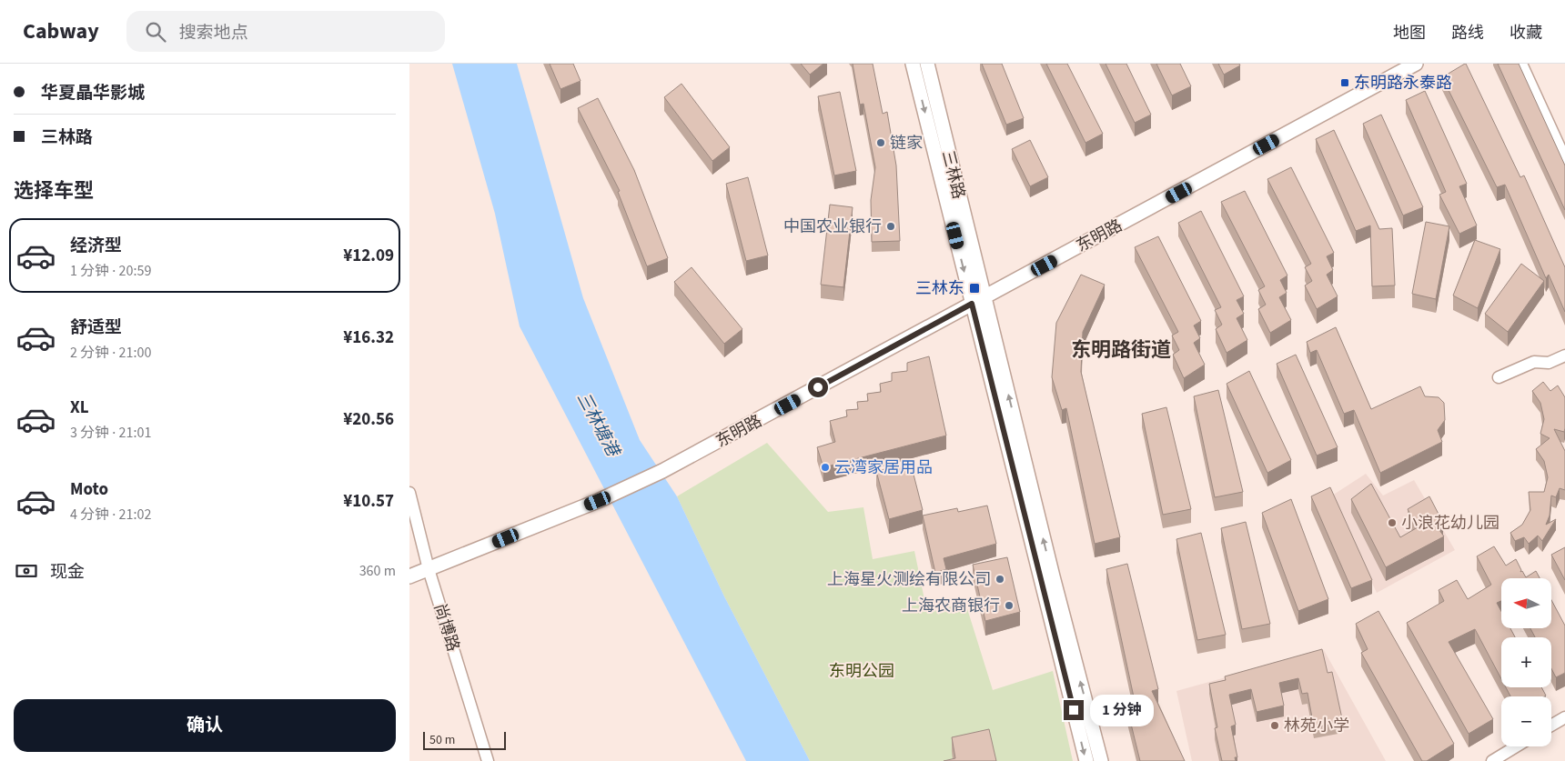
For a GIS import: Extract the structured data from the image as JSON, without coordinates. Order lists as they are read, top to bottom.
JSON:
{
  "streets": {
    "main road": ["三林路", "东明路"],
    "street": ["尚博路"]
  },
  "crossings": [
    ["三林路", "东明路"],
    ["东明路", "尚博路"]
  ],
  "districts": ["东明路街道"],
  "water": ["三林塘港"],
  "parks": ["东明公园"],
  "places": {
    "transit": ["东明路永泰路", "三林东"],
    "other": [
      "链家",
      "中国农业银行",
      "云湾家居用品",
      "小浪花幼儿园",
      "上海星火测绘有限公司",
      "上海农商银行",
      "林苑小学"
    ]
  },
  "scale_bar": "50 m",
  "north": "left",
  "page": {
    "header": "Cabway",
    "search": "搜索地点",
    "nav": ["地图", "路线", "收藏"],
    "banner": ["华夏晶华影城", "三林路"],
    "heading": "选择车型",
    "list": [
      {
        "name": "经济型",
        "note": "1 分钟 · 20:59",
        "value": "¥12.09"
      },
      {
        "name": "舒适型",
        "note": "2 分钟 · 21:00",
        "value": "¥16.32"
      },
      {
        "name": "XL",
        "note": "3 分钟 · 21:01",
        "value": "¥20.56"
      },
      {
        "name": "Moto",
        "note": "4 分钟 · 21:02",
        "value": "¥10.57"
      }
    ],
    "pay": ["现金", "360 m"],
    "map_buttons": ["+", "−"],
    "buttons": "确认",
    "bubble": "1 分钟",
    "scale": "50 m"
  }
}
